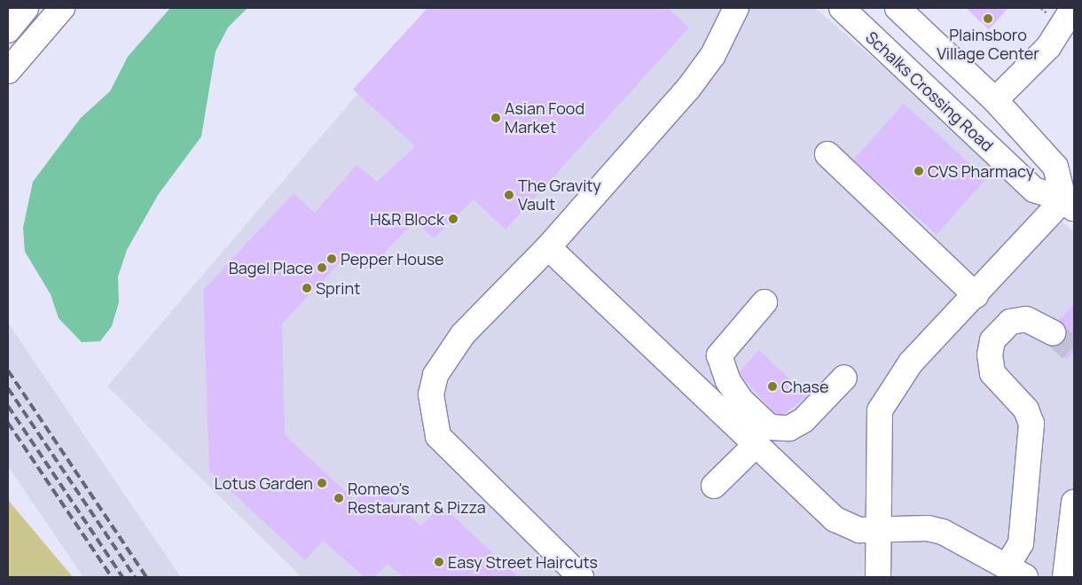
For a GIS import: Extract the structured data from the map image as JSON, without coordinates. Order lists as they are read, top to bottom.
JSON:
{
  "streets": {
    "street": ["Schalks Crossing Road"]
  },
  "places": [
    "Plainsboro Village Center",
    "Asian Food Market",
    "CVS Pharmacy",
    "The Gravity Vault",
    "H&R Block",
    "Pepper House",
    "Bagel Place",
    "Sprint",
    "Chase",
    "Lotus Garden",
    "Romeo's Restaurant & Pizza",
    "Easy Street Haircuts"
  ]
}
